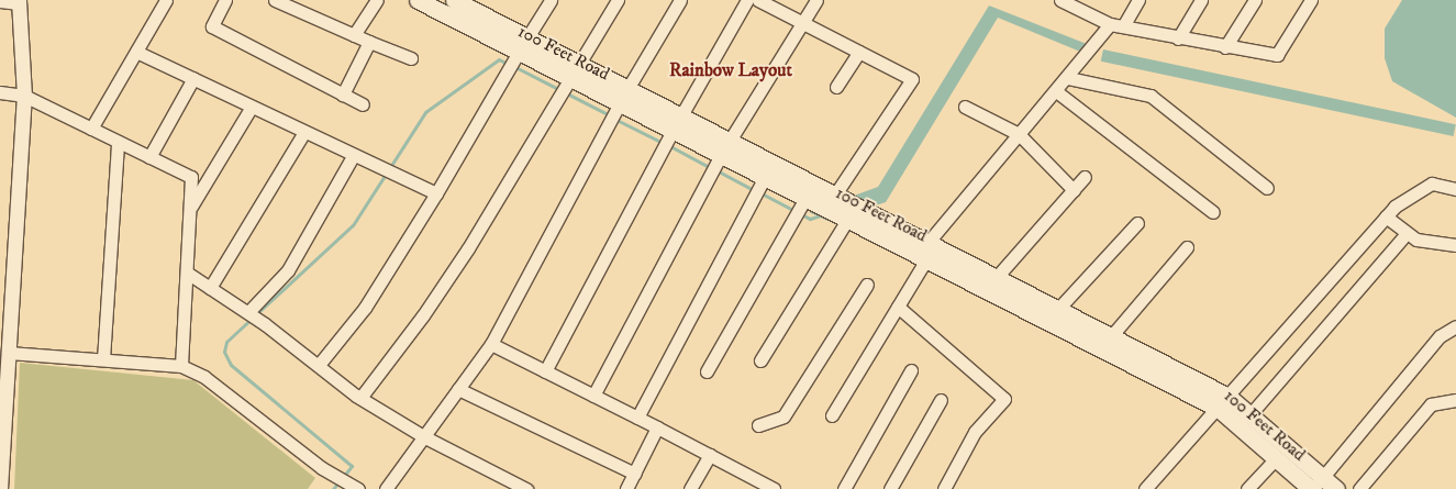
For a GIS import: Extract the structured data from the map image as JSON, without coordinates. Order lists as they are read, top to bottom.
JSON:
{
  "streets": {
    "main road": ["100 Feet Road"]
  },
  "districts": ["Rainbow Layout"]
}
